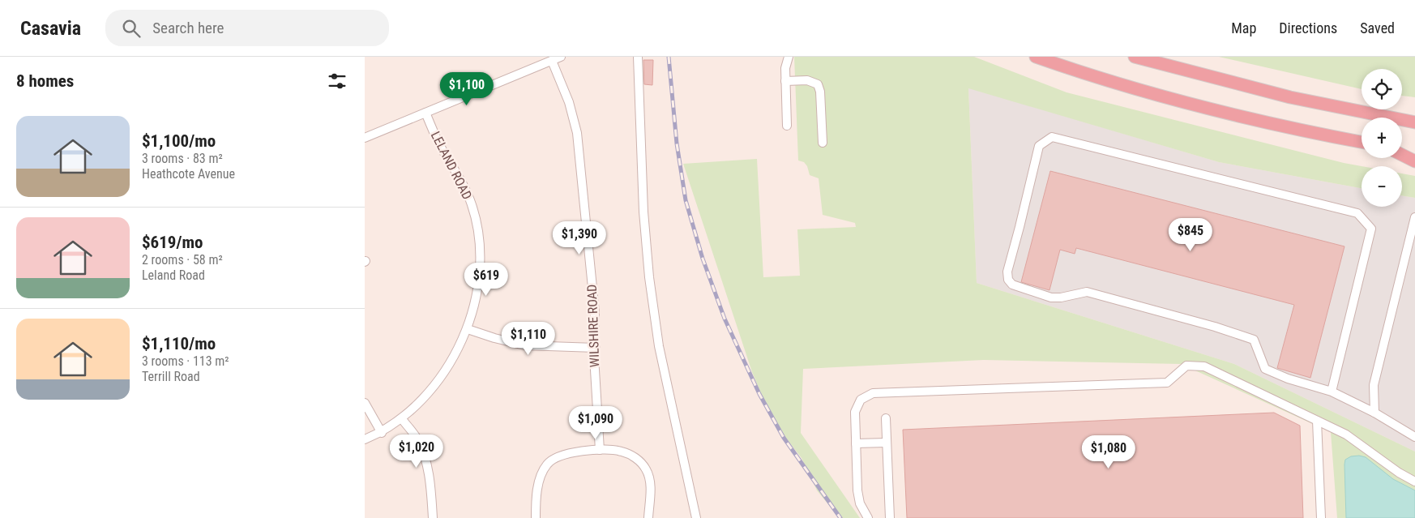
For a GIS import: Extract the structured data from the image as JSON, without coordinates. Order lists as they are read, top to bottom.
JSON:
{
  "streets": {
    "street": ["LELAND ROAD", "WILSHIRE ROAD"]
  },
  "page": {
    "header": "Casavia",
    "search": "Search here",
    "nav": ["Map", "Directions", "Saved"],
    "heading": "8 homes",
    "map_buttons": ["+", "−"],
    "price": [
      "$1,100",
      "$845",
      "$1,390",
      "$619",
      "$1,110",
      "$1,090",
      "$1,020",
      "$1,080"
    ],
    "list": [
      {
        "name": "$1,100/mo",
        "note": "3 rooms · 83 m² · Heathcote Avenue"
      },
      {
        "name": "$619/mo",
        "note": "2 rooms · 58 m² · Leland Road"
      },
      {
        "name": "$1,110/mo",
        "note": "3 rooms · 113 m² · Terrill Road"
      }
    ]
  }
}
